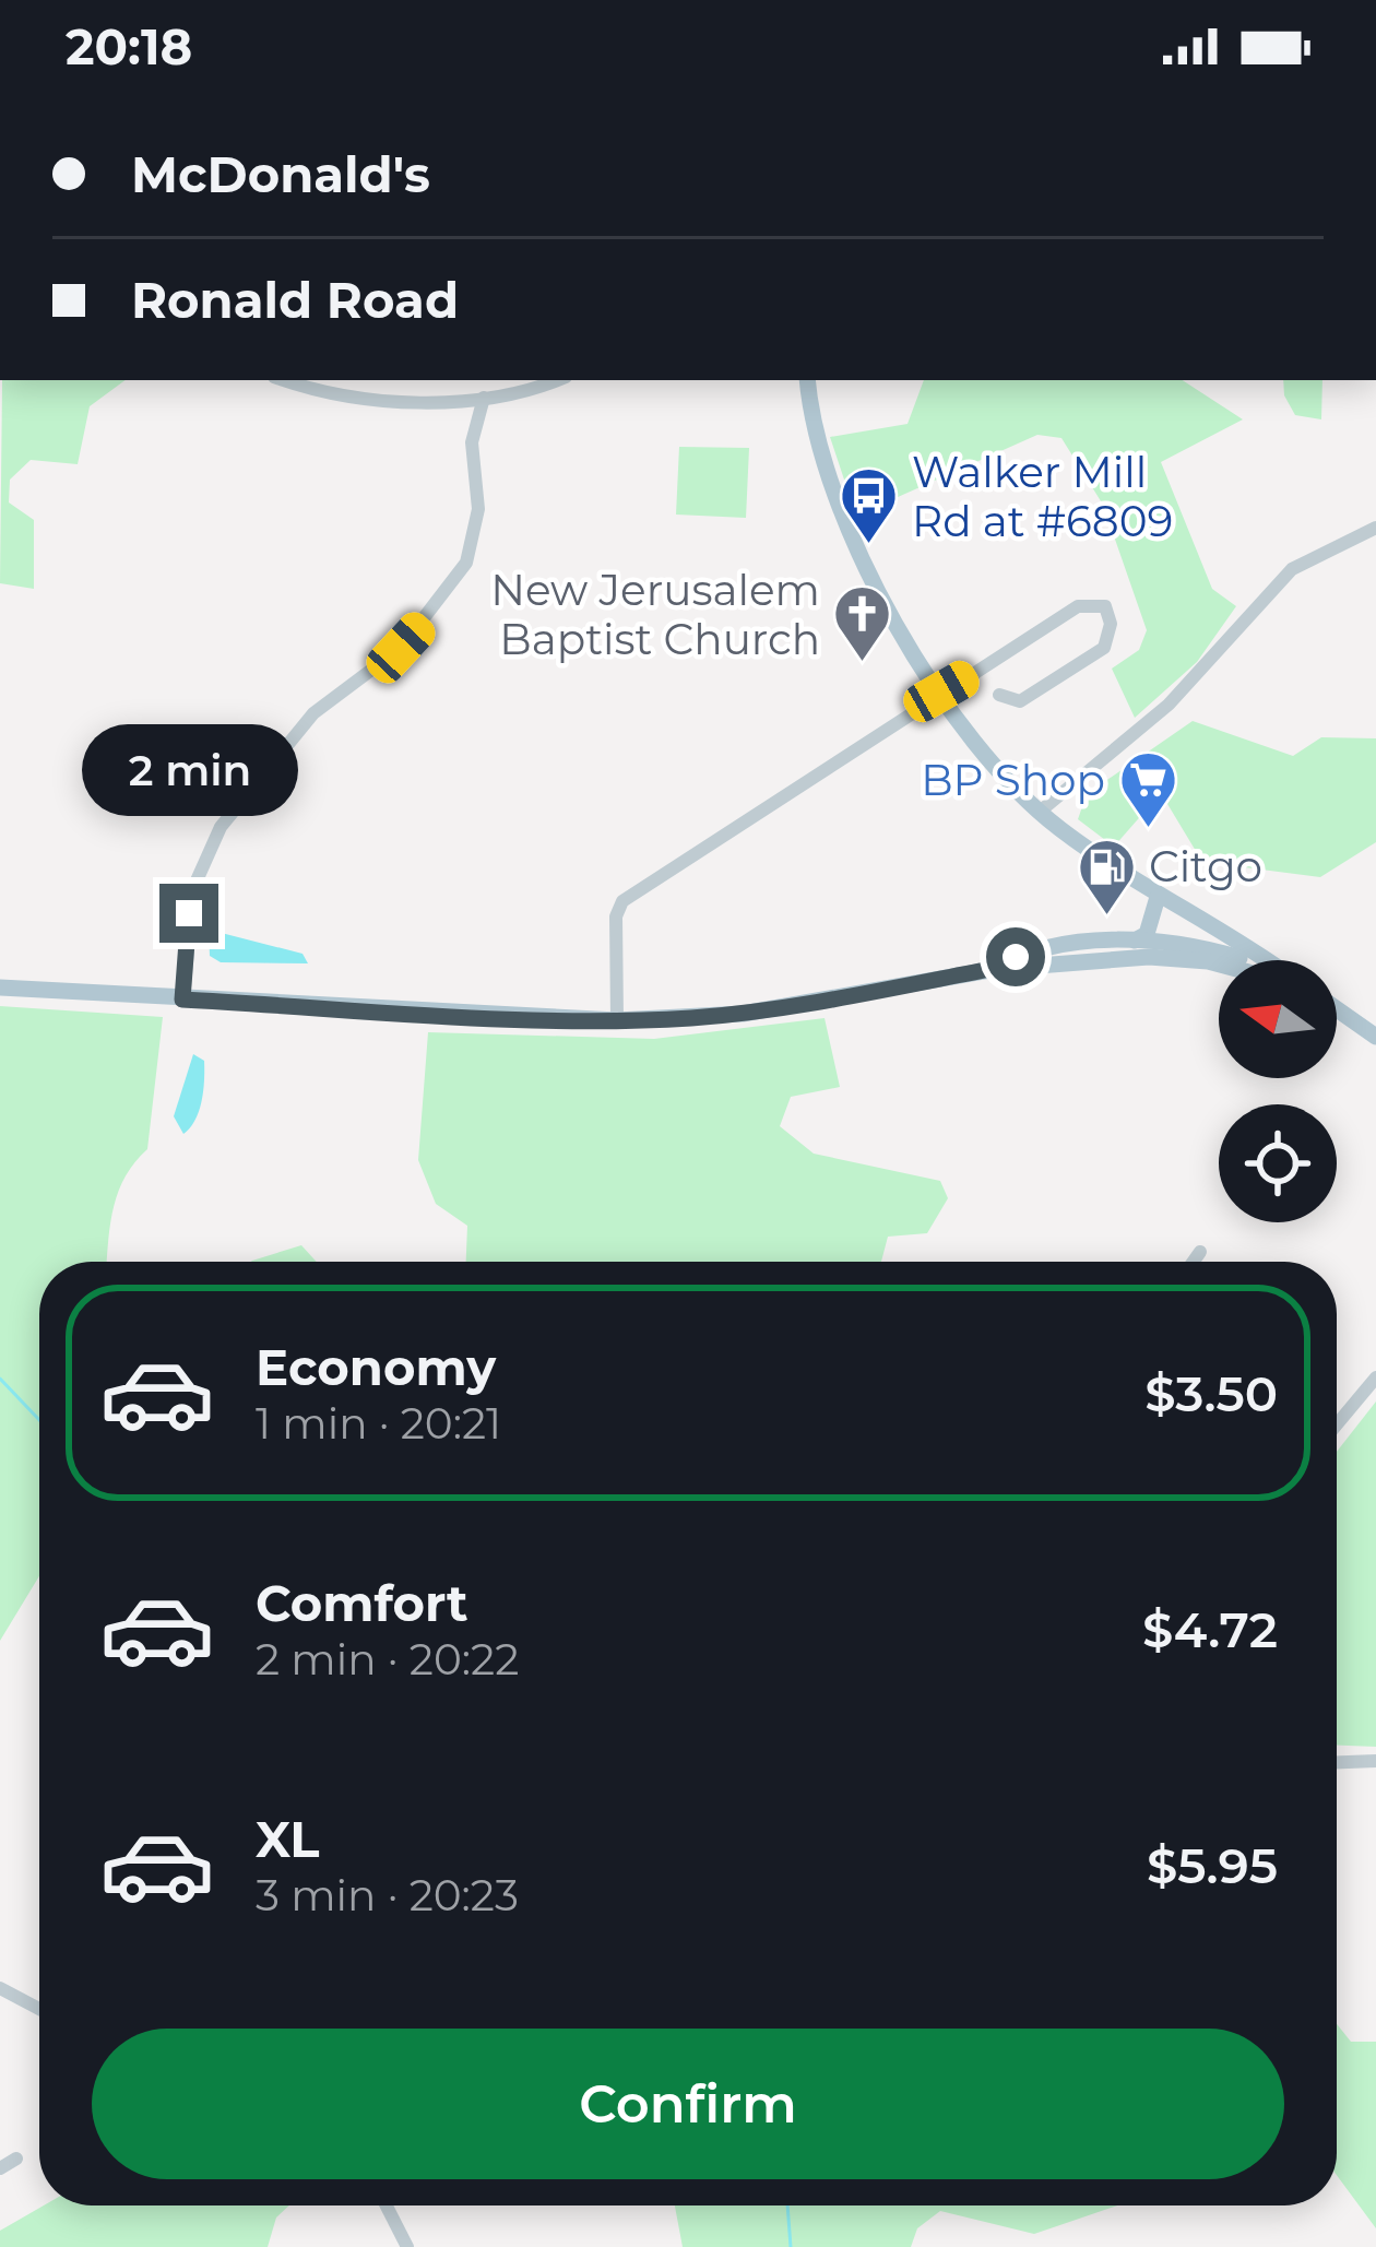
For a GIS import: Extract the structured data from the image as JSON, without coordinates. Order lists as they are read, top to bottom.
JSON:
{
  "places": {
    "bus stop": ["Walker Mill Rd at #6809"],
    "church": ["New Jerusalem Baptist Church"],
    "supermarket": ["BP Shop"],
    "fuel station": ["Citgo"]
  },
  "north": "left",
  "page": {
    "status": "20:18",
    "banner": ["McDonald's", "Ronald Road"],
    "bubble": "2 min",
    "list": [
      {
        "name": "Economy",
        "note": "1 min · 20:21",
        "value": "$3.50"
      },
      {
        "name": "Comfort",
        "note": "2 min · 20:22",
        "value": "$4.72"
      },
      {
        "name": "XL",
        "note": "3 min · 20:23",
        "value": "$5.95"
      }
    ],
    "buttons": "Confirm"
  }
}
